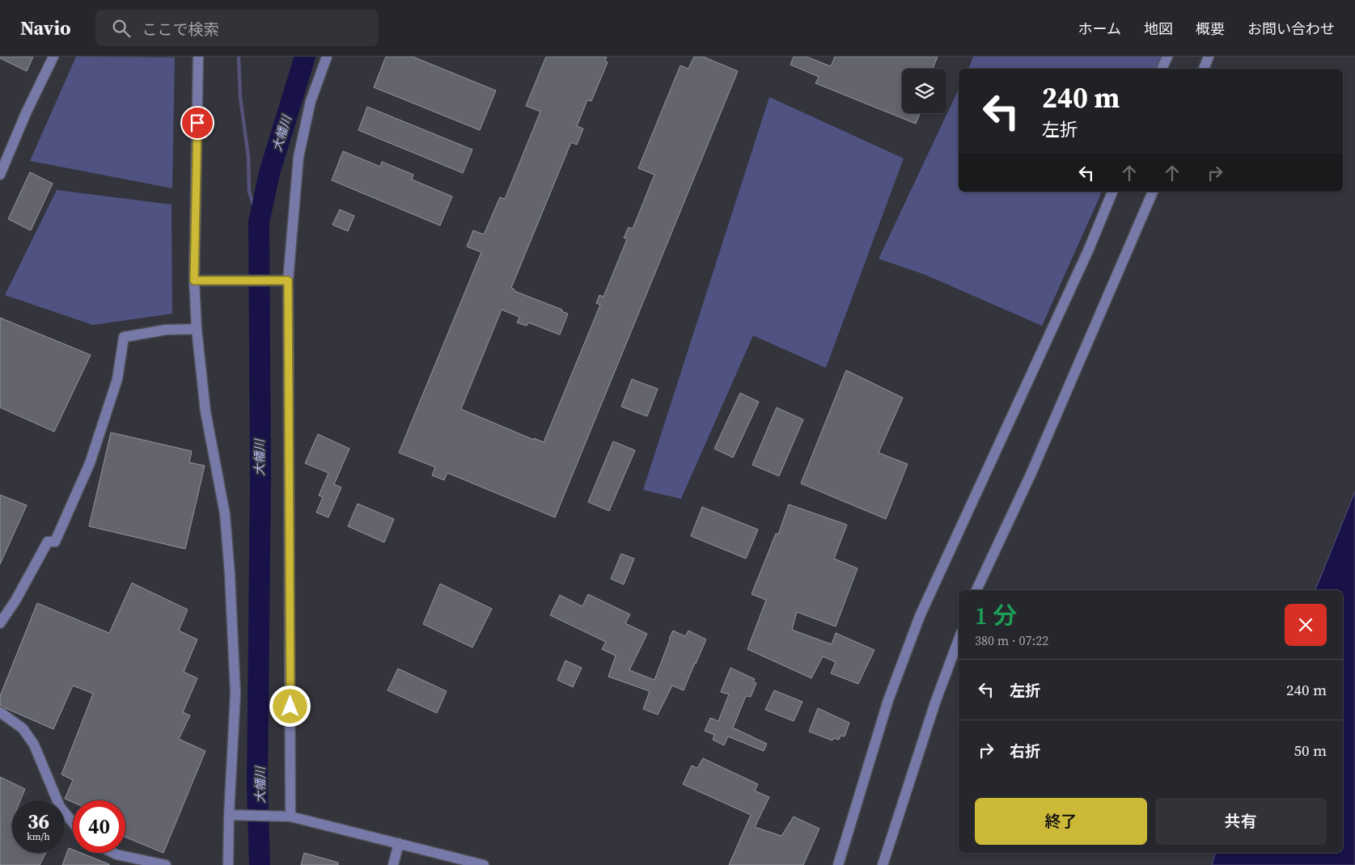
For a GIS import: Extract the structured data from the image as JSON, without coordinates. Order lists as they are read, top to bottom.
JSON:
{
  "water": ["大幡川"],
  "page": {
    "header": "Navio",
    "search": "ここで検索",
    "nav": [
      "ホーム",
      "地図",
      "概要",
      "お問い合わせ"
    ],
    "turn": ["240 m", "左折"],
    "heading": ["1 分", "380 m · 07:22"],
    "list": [
      {
        "name": "左折",
        "value": "240 m"
      },
      {
        "name": "右折",
        "value": "50 m"
      }
    ],
    "buttons": ["終了", "共有"],
    "speed": "36 km/h",
    "limit": "40"
  }
}
